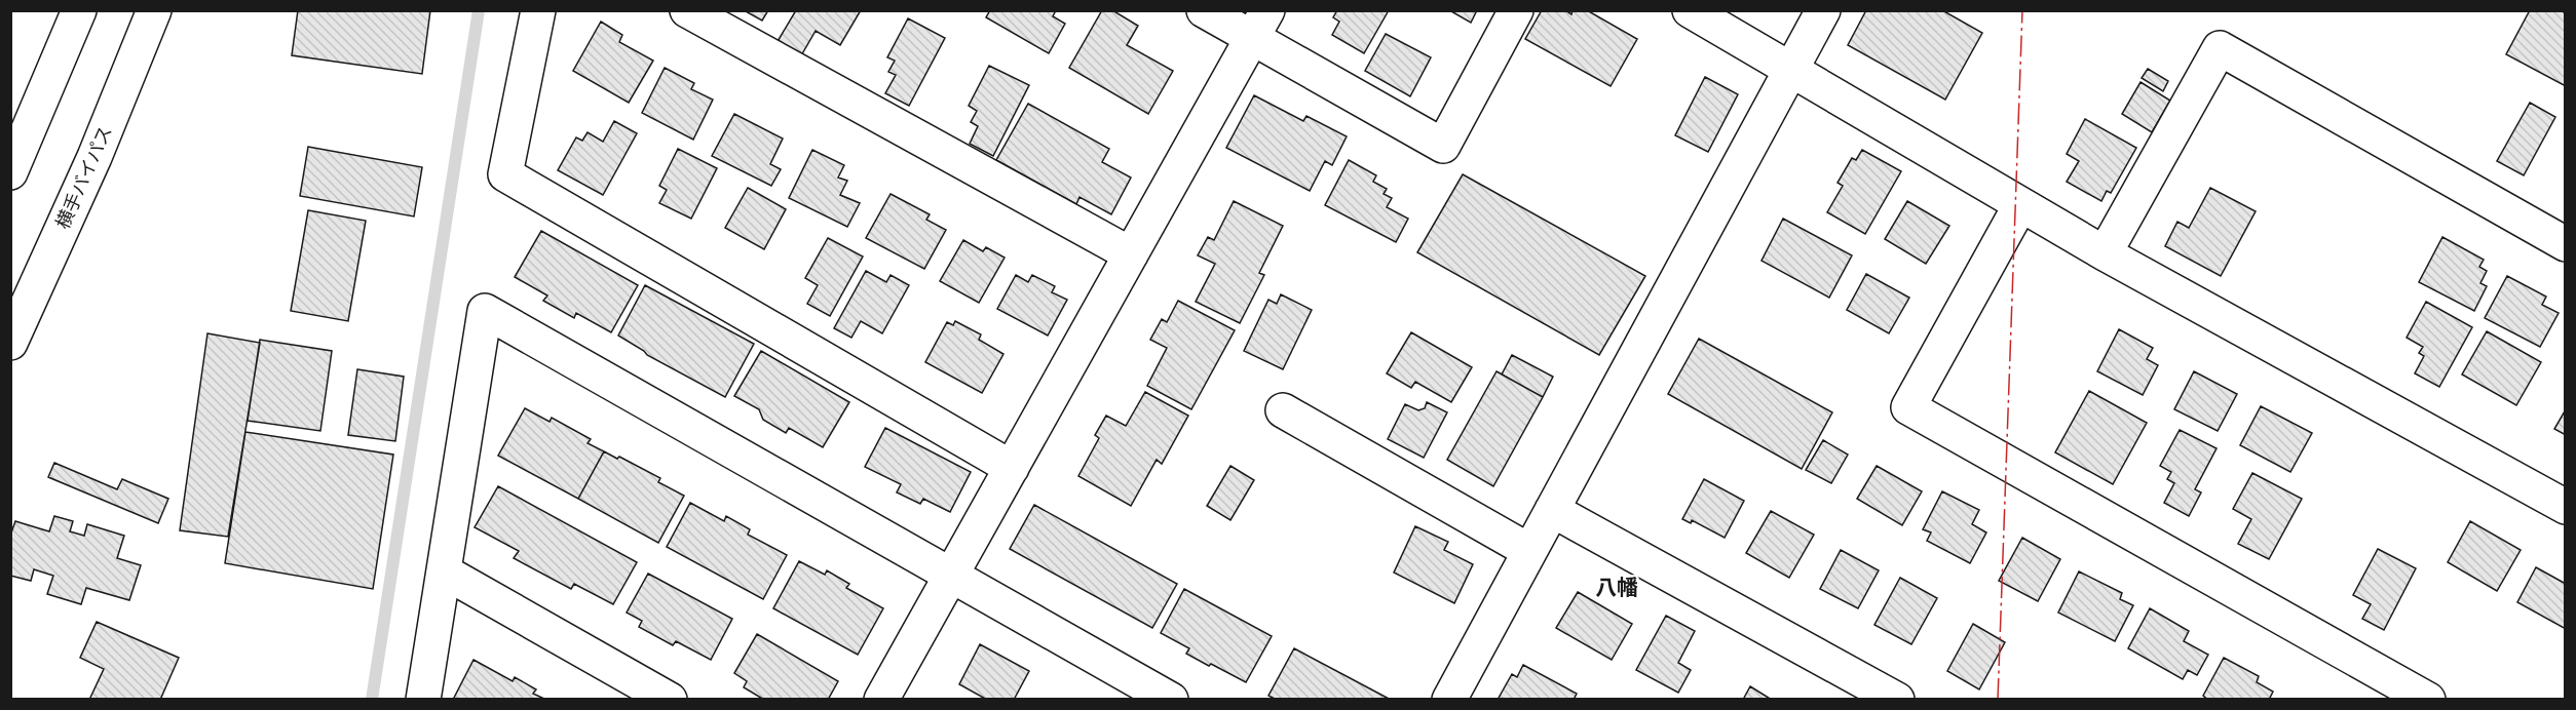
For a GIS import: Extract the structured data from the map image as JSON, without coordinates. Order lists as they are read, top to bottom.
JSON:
{
  "streets": {
    "main road": ["横手バイパス"]
  },
  "districts": ["八幡"]
}
